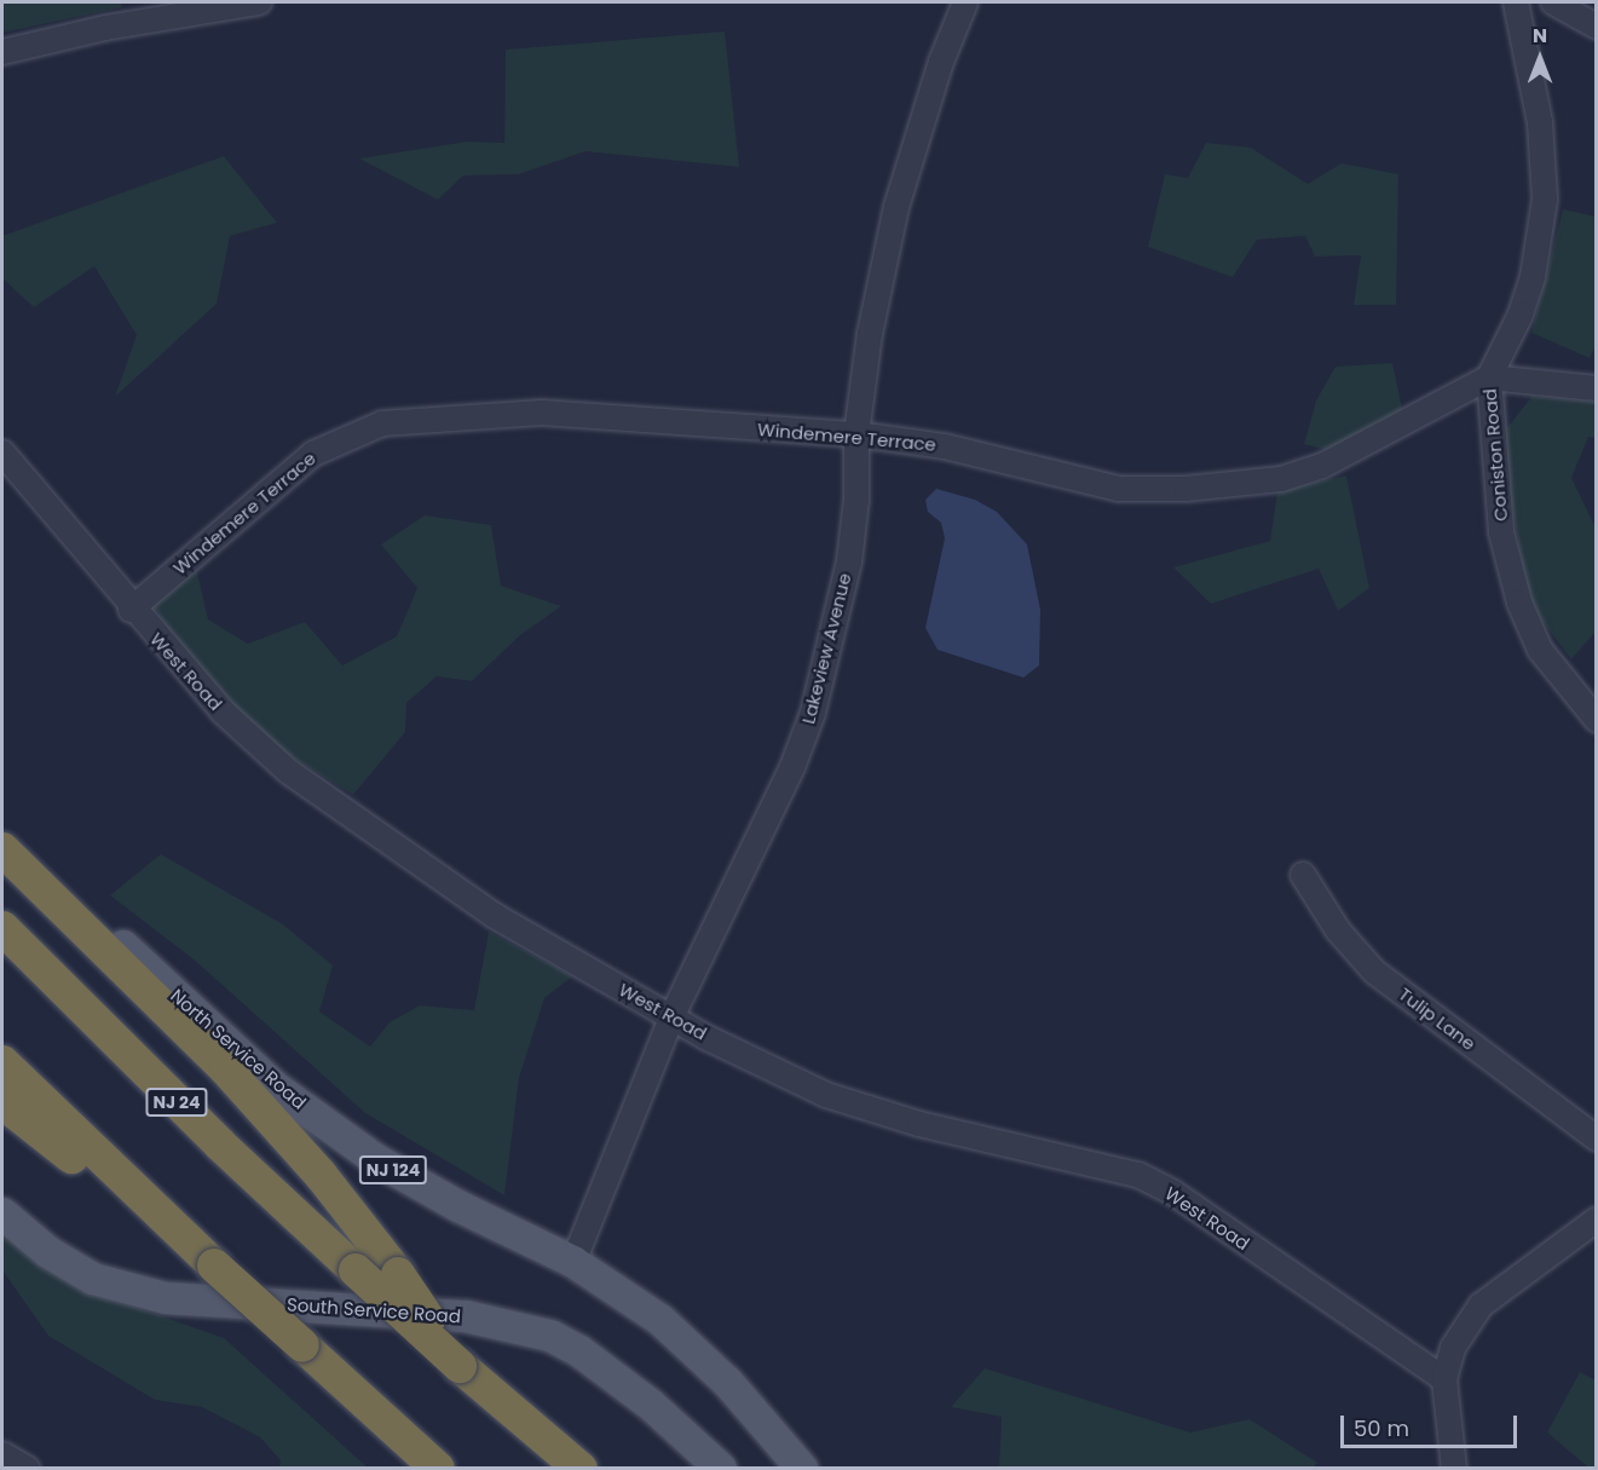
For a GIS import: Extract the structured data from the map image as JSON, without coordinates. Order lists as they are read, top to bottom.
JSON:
{
  "streets": {
    "highway": ["NJ 24"],
    "main road": ["North Service Road", "NJ 124", "South Service Road"],
    "street": [
      "Windemere Terrace",
      "Coniston Road",
      "Lakeview Avenue",
      "West Road",
      "Tulip Lane"
    ]
  },
  "crossings": [
    ["Windemere Terrace", "Coniston Road"],
    ["Windemere Terrace", "Lakeview Avenue"],
    ["Windemere Terrace", "West Road"],
    ["Lakeview Avenue", "West Road"],
    ["Lakeview Avenue", "North Service Road"]
  ],
  "scale_bar": "50 m",
  "north": "top"
}
